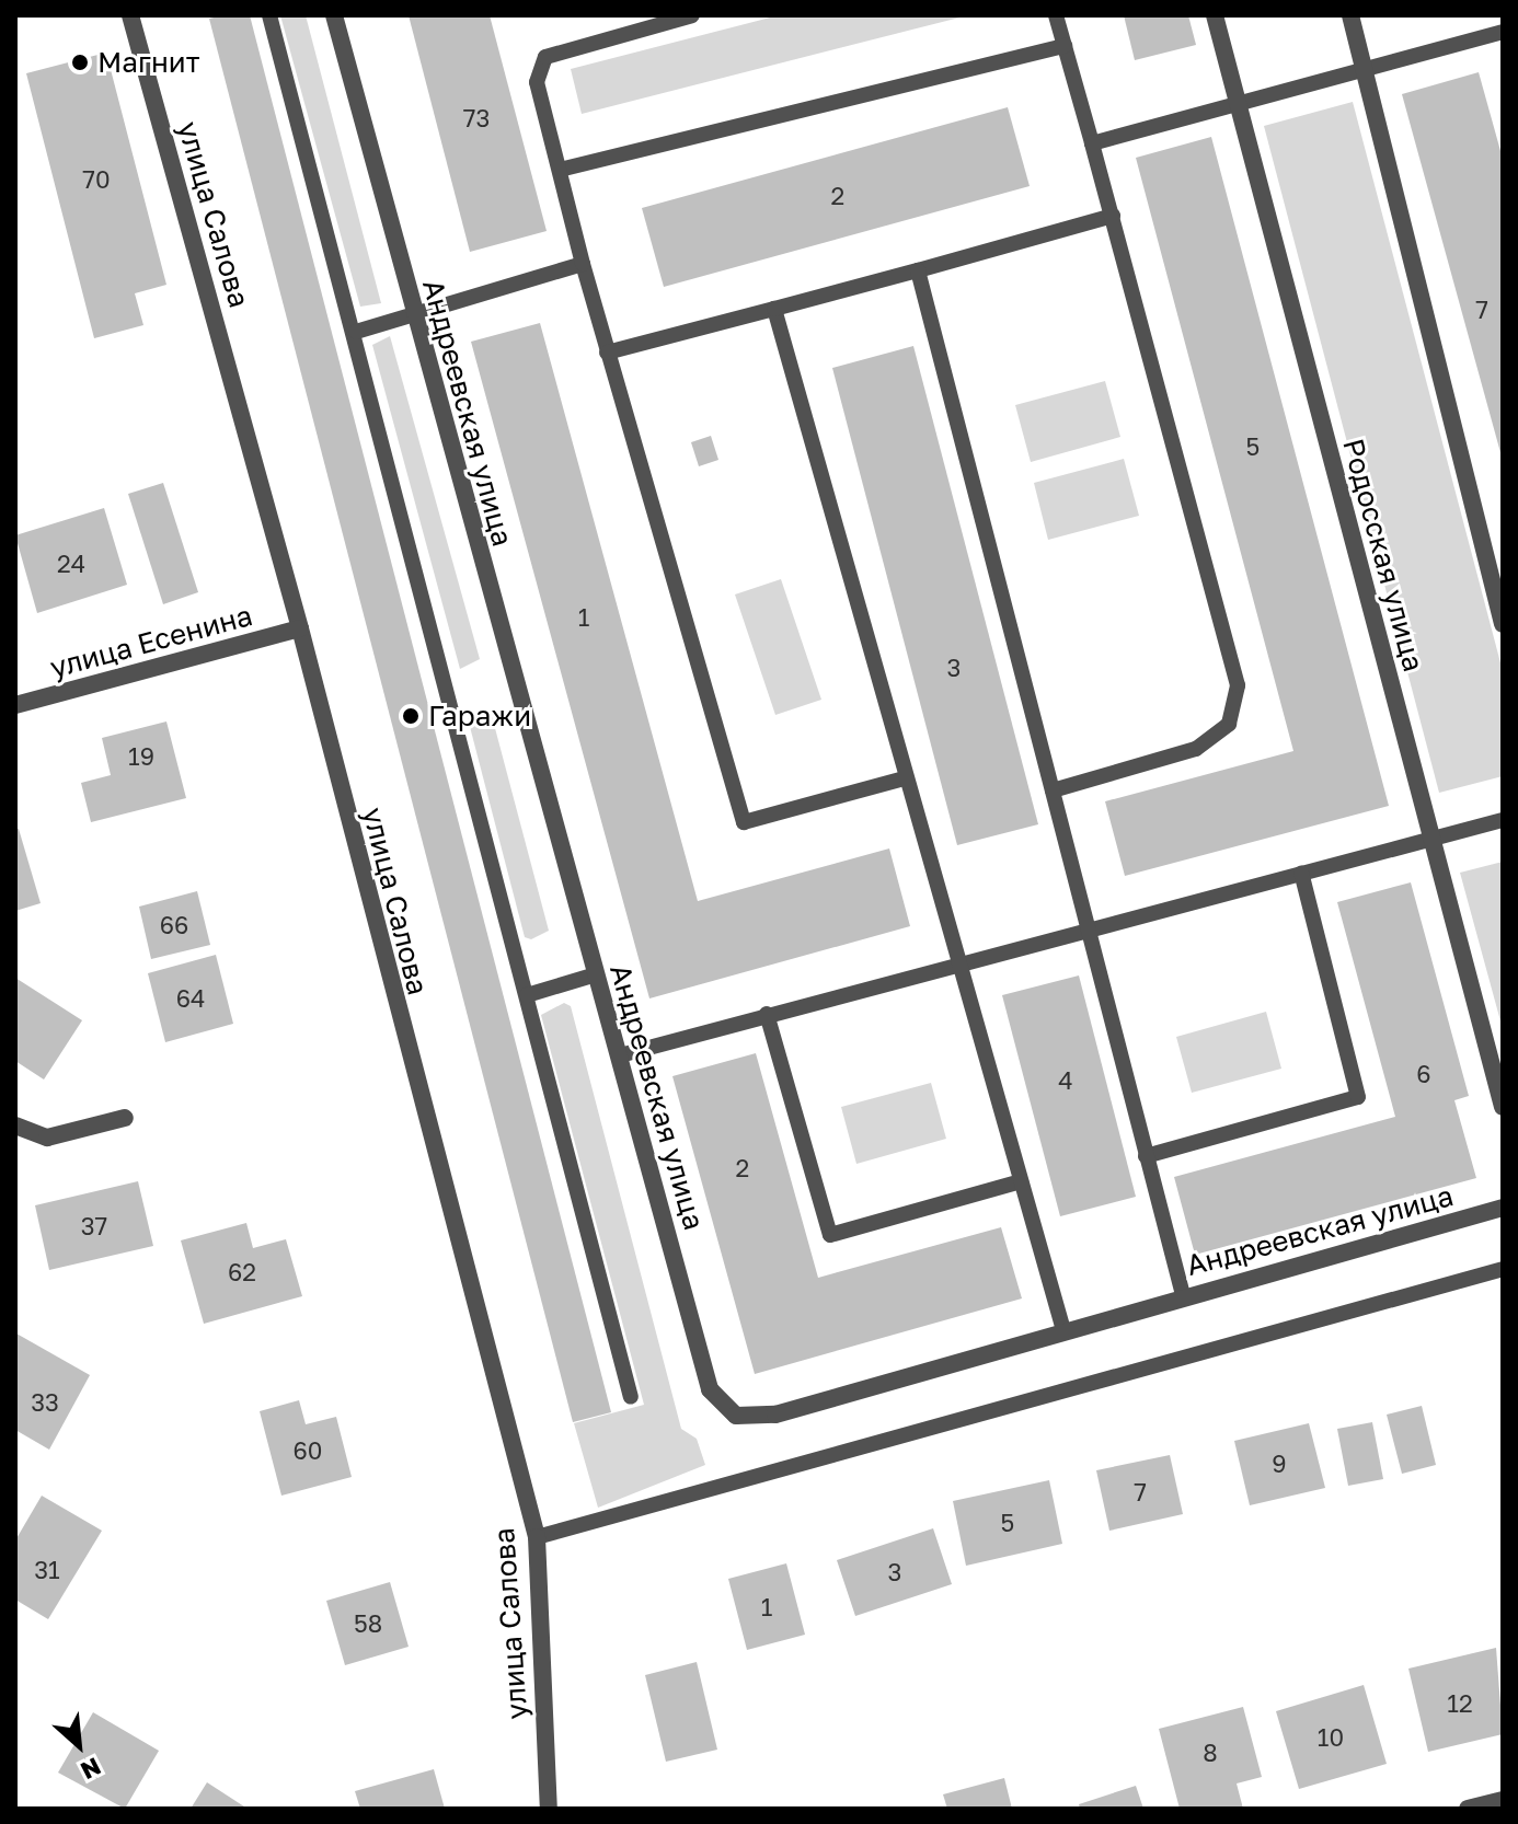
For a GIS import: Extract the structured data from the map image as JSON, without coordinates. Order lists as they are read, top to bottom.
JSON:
{
  "streets": {
    "street": [
      "улица Салова",
      "Андреевская улица",
      "Родосская улица",
      "улица Есенина"
    ]
  },
  "crossings": [
    ["улица Салова", "улица Есенина"]
  ],
  "places": ["Магнит", "Гаражи"],
  "house_numbers": [
    "73",
    "70",
    "2",
    "7",
    "5",
    "24",
    "1",
    "3",
    "19",
    "66",
    "64",
    "6",
    "4",
    "2",
    "37",
    "62",
    "33",
    "60",
    "9",
    "7",
    "5",
    "31",
    "3",
    "1",
    "58",
    "12",
    "10",
    "8"
  ],
  "north": "bottom right"
}
